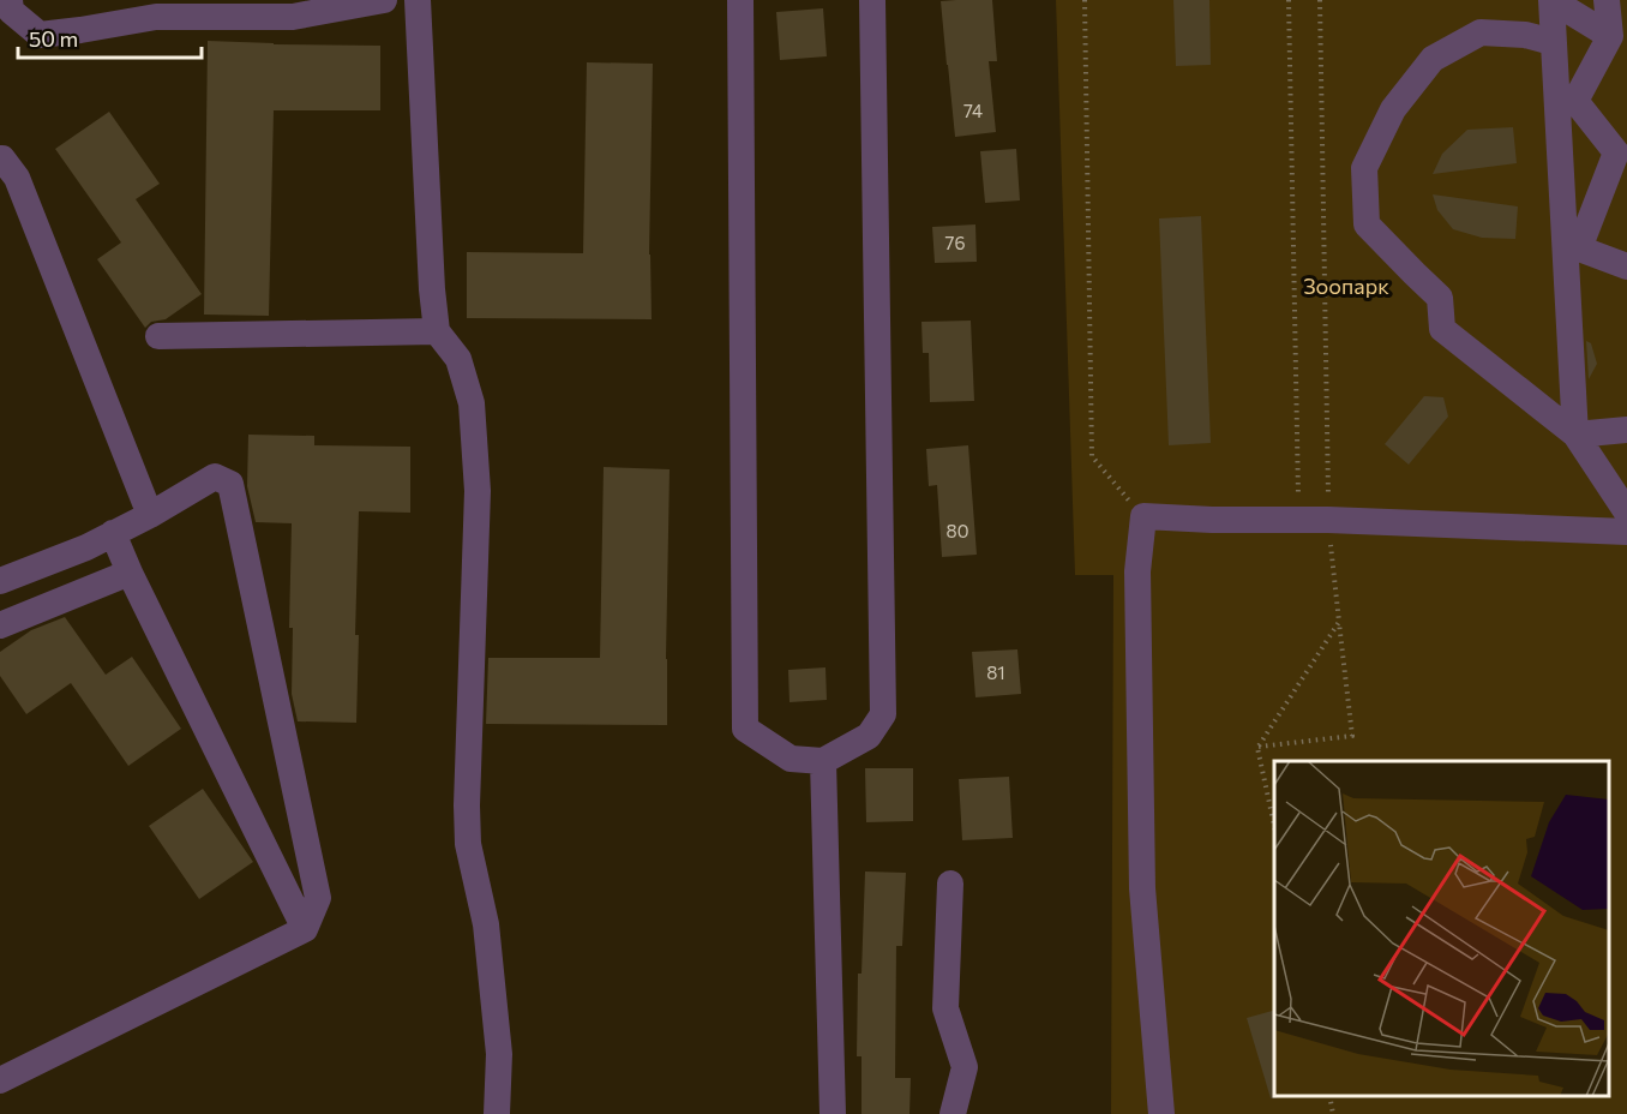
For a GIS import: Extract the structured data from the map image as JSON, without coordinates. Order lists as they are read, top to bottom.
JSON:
{
  "parks": ["Зоопарк"],
  "house_numbers": [
    "74",
    "76",
    "80",
    "81"
  ],
  "scale_bar": "50 m"
}
